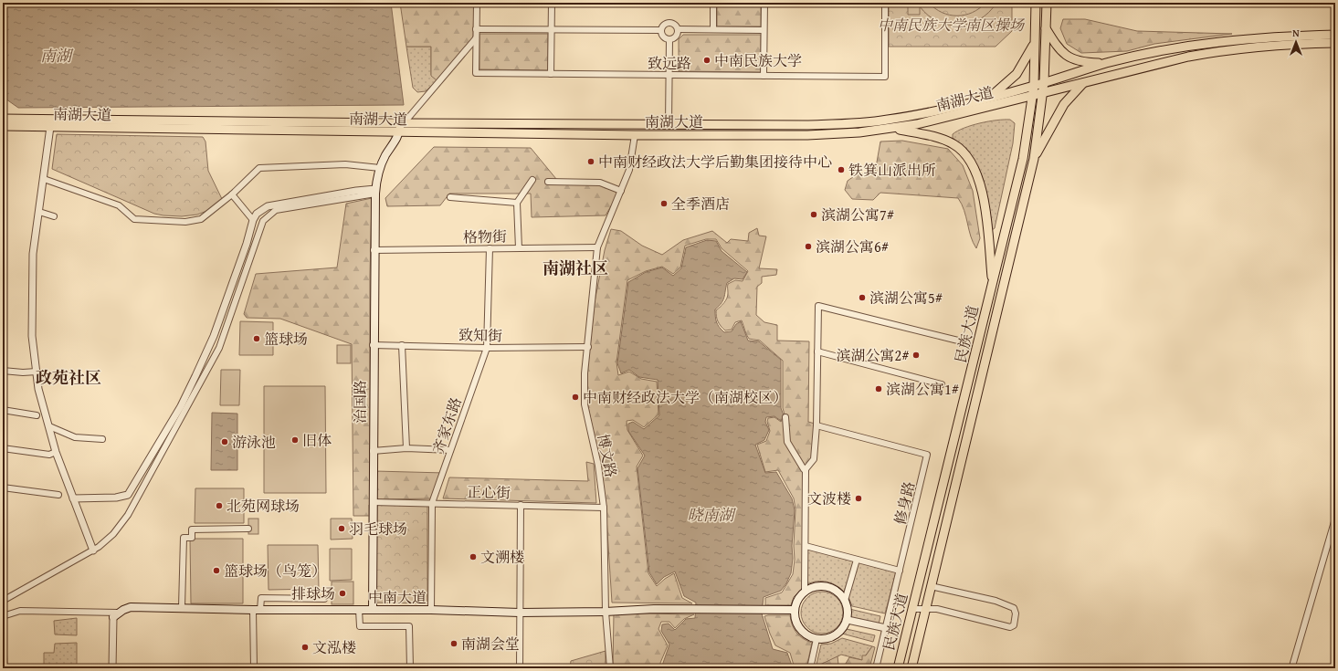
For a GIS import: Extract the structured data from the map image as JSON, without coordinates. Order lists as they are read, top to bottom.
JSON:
{
  "streets": {
    "main road": [
      "南湖大道",
      "民族大道",
      "治国路",
      "中南大道"
    ],
    "street": [
      "致远路",
      "格物街",
      "致知街",
      "齐家东路",
      "博文路",
      "正心街",
      "修身路"
    ]
  },
  "crossings": [
    ["南湖大道", "民族大道"],
    ["南湖大道", "治国路"],
    ["南湖大道", "博文路"],
    ["格物街", "治国路"],
    ["格物街", "齐家东路"],
    ["格物街", "博文路"],
    ["致知街", "治国路"],
    ["致知街", "齐家东路"],
    ["致知街", "博文路"],
    ["治国路", "正心街"],
    ["治国路", "中南大道"],
    ["齐家东路", "正心街"],
    ["齐家东路", "中南大道"],
    ["博文路", "正心街"],
    ["博文路", "中南大道"]
  ],
  "districts": ["南湖社区", "政苑社区"],
  "water": ["南湖", "晓南湖"],
  "parks": ["中南民族大学南区操场"],
  "places": [
    "中南民族大学",
    "中南财经政法大学后勤集团接待中心",
    "铁箕山派出所",
    "全季酒店",
    "滨湖公寓7#",
    "滨湖公寓6#",
    "滨湖公寓5#",
    "篮球场",
    "滨湖公寓2#",
    "滨湖公寓1#",
    "中南财经政法大学（南湖校区）",
    "旧体",
    "游泳池",
    "文波楼",
    "北苑网球场",
    "羽毛球场",
    "文溯楼",
    "篮球场（鸟笼）",
    "排球场",
    "南湖会堂",
    "文泓楼"
  ],
  "north": "top"
}
